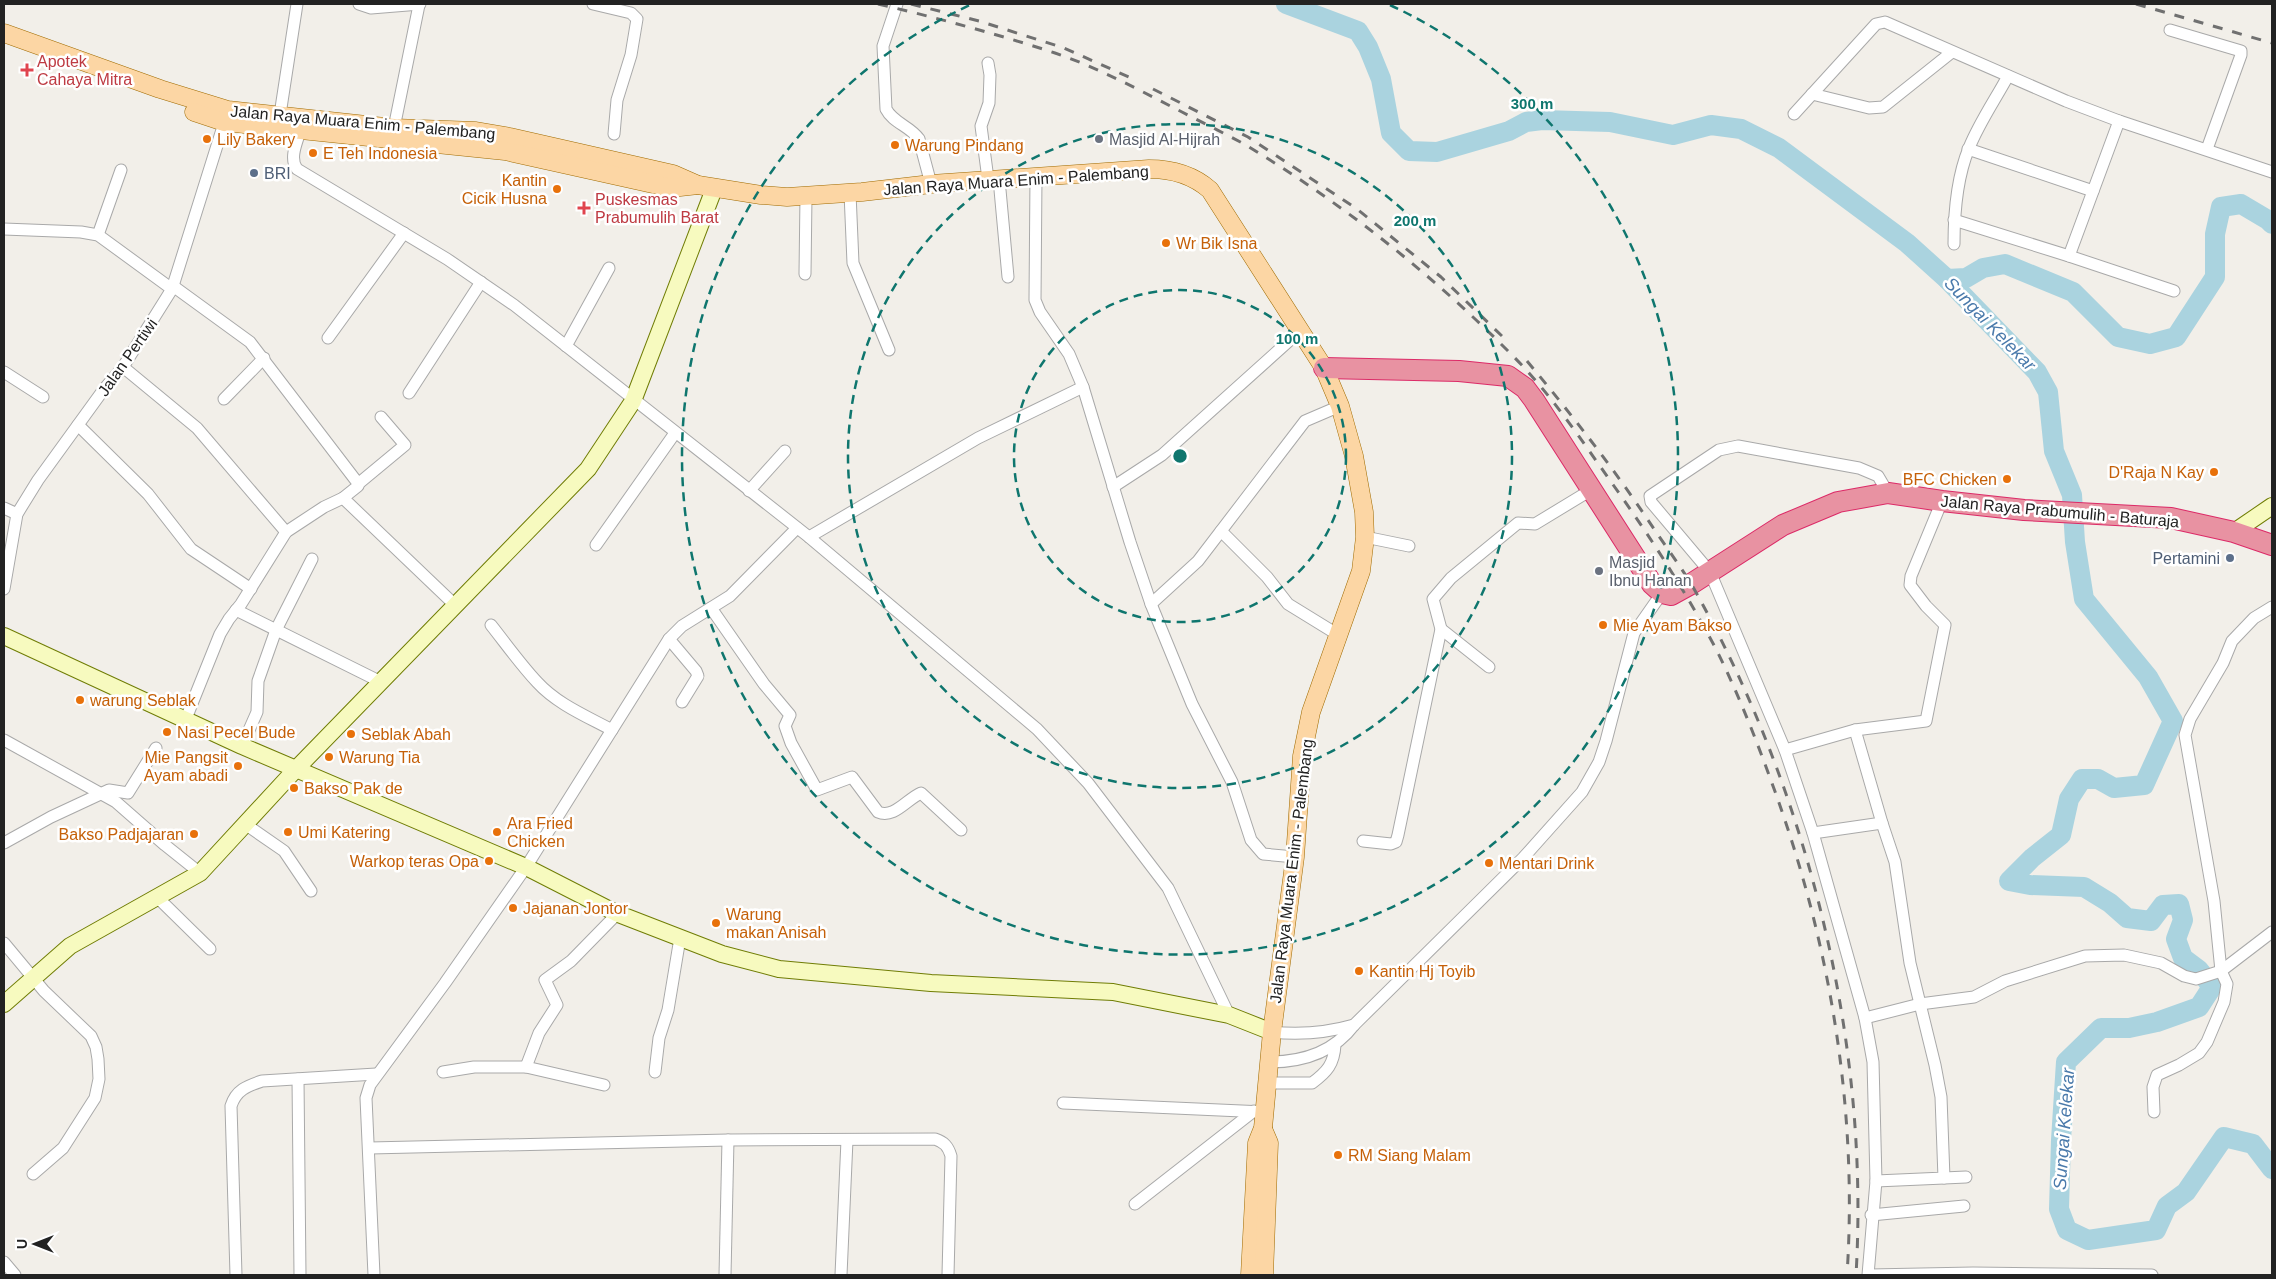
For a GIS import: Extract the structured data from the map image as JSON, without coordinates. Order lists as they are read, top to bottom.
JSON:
{
  "streets": {
    "highway": ["Jalan Raya Prabumulih - Baturaja"],
    "main road": ["Jalan Raya Muara Enim - Palembang"],
    "street": ["Jalan Pertiwi"]
  },
  "crossings": [
    ["Jalan Raya Muara Enim - Palembang", "Jalan Pertiwi"]
  ],
  "water": ["Sungai Kelekar"],
  "places": {
    "health": ["Apotek Cahaya Mitra", "Puskesmas Prabumulih Barat"],
    "other": [
      "Lily Bakery",
      "Masjid Al-Hijrah",
      "Warung Pindang",
      "E Teh Indonesia",
      "BRI",
      "Kantin Cicik Husna",
      "Wr Bik Isna",
      "D'Raja N Kay",
      "BFC Chicken",
      "Pertamini",
      "Masjid Ibnu Hanan",
      "Mie Ayam Bakso",
      "warung Seblak",
      "Nasi Pecel Bude",
      "Seblak Abah",
      "Warung Tia",
      "Mie Pangsit Ayam abadi",
      "Bakso Pak de",
      "Umi Katering",
      "Ara Fried Chicken",
      "Bakso Padjajaran",
      "Warkop teras Opa",
      "Mentari Drink",
      "Jajanan Jontor",
      "Warung makan Anisah",
      "Kantin Hj Toyib",
      "RM Siang Malam"
    ]
  },
  "north": "left",
  "rings": ["300 m", "200 m", "100 m"]
}
